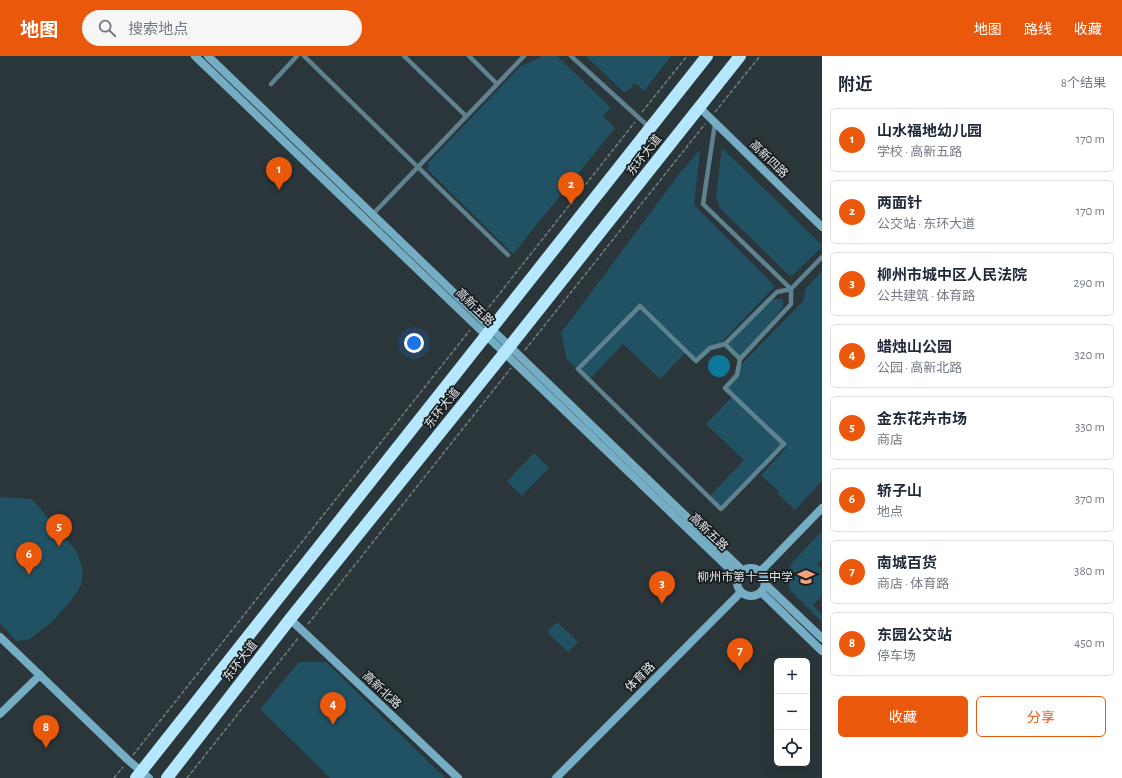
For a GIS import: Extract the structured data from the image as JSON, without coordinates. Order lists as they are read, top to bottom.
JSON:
{
  "streets": {
    "highway": ["东环大道"],
    "main road": [
      "高新四路",
      "高新五路",
      "体育路",
      "高新北路"
    ]
  },
  "crossings": [
    ["东环大道", "高新四路"],
    ["东环大道", "高新五路"],
    ["东环大道", "高新北路"],
    ["高新五路", "体育路"]
  ],
  "places": {
    "school or university": ["柳州市第十二中学"]
  },
  "page": {
    "header": "地图",
    "search": "搜索地点",
    "nav": ["地图", "路线", "收藏"],
    "heading": ["附近", "8个结果"],
    "list": [
      {
        "mark": "1",
        "name": "山水福地幼儿园",
        "note": "学校 · 高新五路",
        "value": "170 m"
      },
      {
        "mark": "2",
        "name": "两面针",
        "note": "公交站 · 东环大道",
        "value": "170 m"
      },
      {
        "mark": "3",
        "name": "柳州市城中区人民法院",
        "note": "公共建筑 · 体育路",
        "value": "290 m"
      },
      {
        "mark": "4",
        "name": "蜡烛山公园",
        "note": "公园 · 高新北路",
        "value": "320 m"
      },
      {
        "mark": "5",
        "name": "金东花卉市场",
        "note": "商店",
        "value": "330 m"
      },
      {
        "mark": "6",
        "name": "轿子山",
        "note": "地点",
        "value": "370 m"
      },
      {
        "mark": "7",
        "name": "南城百货",
        "note": "商店 · 体育路",
        "value": "380 m"
      },
      {
        "mark": "8",
        "name": "东园公交站",
        "note": "停车场",
        "value": "450 m"
      }
    ],
    "pins": [
      "1",
      "2",
      "5",
      "6",
      "3",
      "7",
      "4",
      "8"
    ],
    "map_buttons": ["+", "−"],
    "buttons": ["收藏", "分享"]
  }
}
